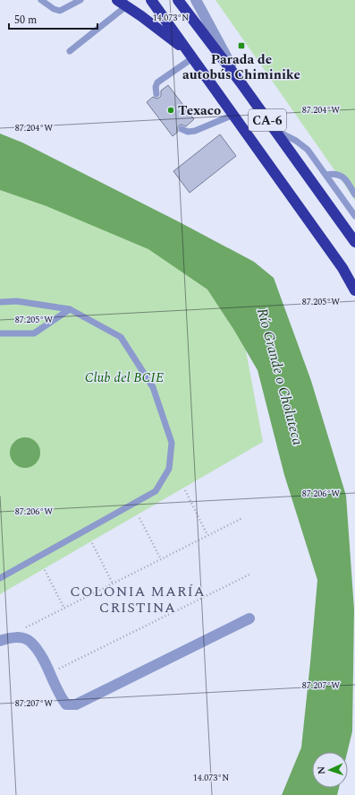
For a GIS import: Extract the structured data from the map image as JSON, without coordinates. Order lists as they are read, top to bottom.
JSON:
{
  "streets": {
    "highway": ["CA-6"]
  },
  "districts": ["COLONIA MARÍA CRISTINA"],
  "water": ["Río Grande o Choluteca"],
  "parks": ["Club del BCIE"],
  "places": {
    "transit": ["Parada de autobús Chiminike"],
    "other": ["Texaco"]
  },
  "scale_bar": "50 m",
  "north": "left",
  "coordinates": [
    "14.073°N",
    "87.204°W",
    "87.205°W",
    "87.206°W",
    "87.207°W"
  ]
}
